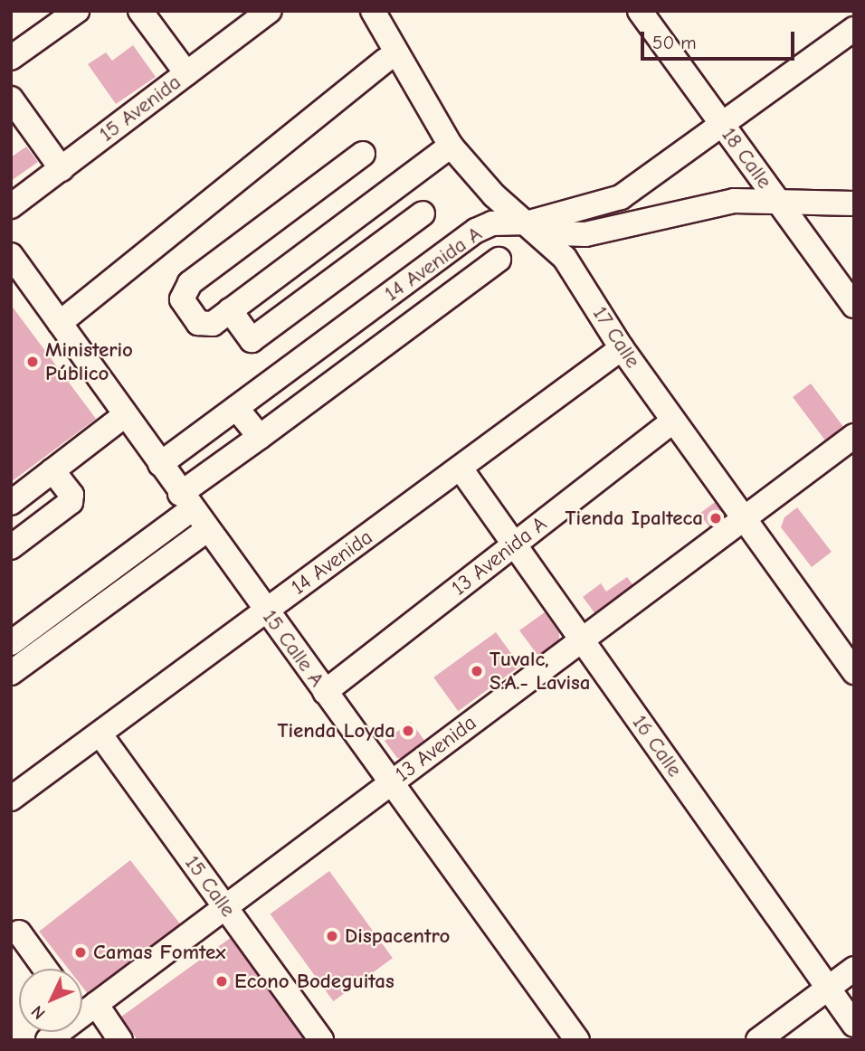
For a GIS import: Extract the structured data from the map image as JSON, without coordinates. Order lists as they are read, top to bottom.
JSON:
{
  "streets": {
    "street": [
      "15 Avenida",
      "18 Calle",
      "14 Avenida A",
      "17 Calle",
      "13 Avenida A",
      "14 Avenida",
      "15 Calle A",
      "16 Calle",
      "13 Avenida",
      "15 Calle"
    ]
  },
  "crossings": [
    ["18 Calle", "14 Avenida A"],
    ["14 Avenida A", "17 Calle"],
    ["14 Avenida A", "15 Calle A"],
    ["17 Calle", "13 Avenida A"],
    ["17 Calle", "14 Avenida"],
    ["17 Calle", "13 Avenida"],
    ["13 Avenida A", "15 Calle A"],
    ["13 Avenida A", "16 Calle"],
    ["14 Avenida", "15 Calle A"],
    ["14 Avenida", "16 Calle"],
    ["14 Avenida", "15 Calle"],
    ["15 Calle A", "13 Avenida"],
    ["16 Calle", "13 Avenida"],
    ["13 Avenida", "15 Calle"]
  ],
  "places": [
    "Ministerio Público",
    "Tienda Ipalteca",
    "Tuvalc, S.A.- Lavisa",
    "Tienda Loyda",
    "Dispacentro",
    "Camas Fomtex",
    "Econo Bodeguitas"
  ],
  "scale_bar": "50 m",
  "north": "bottom left"
}
